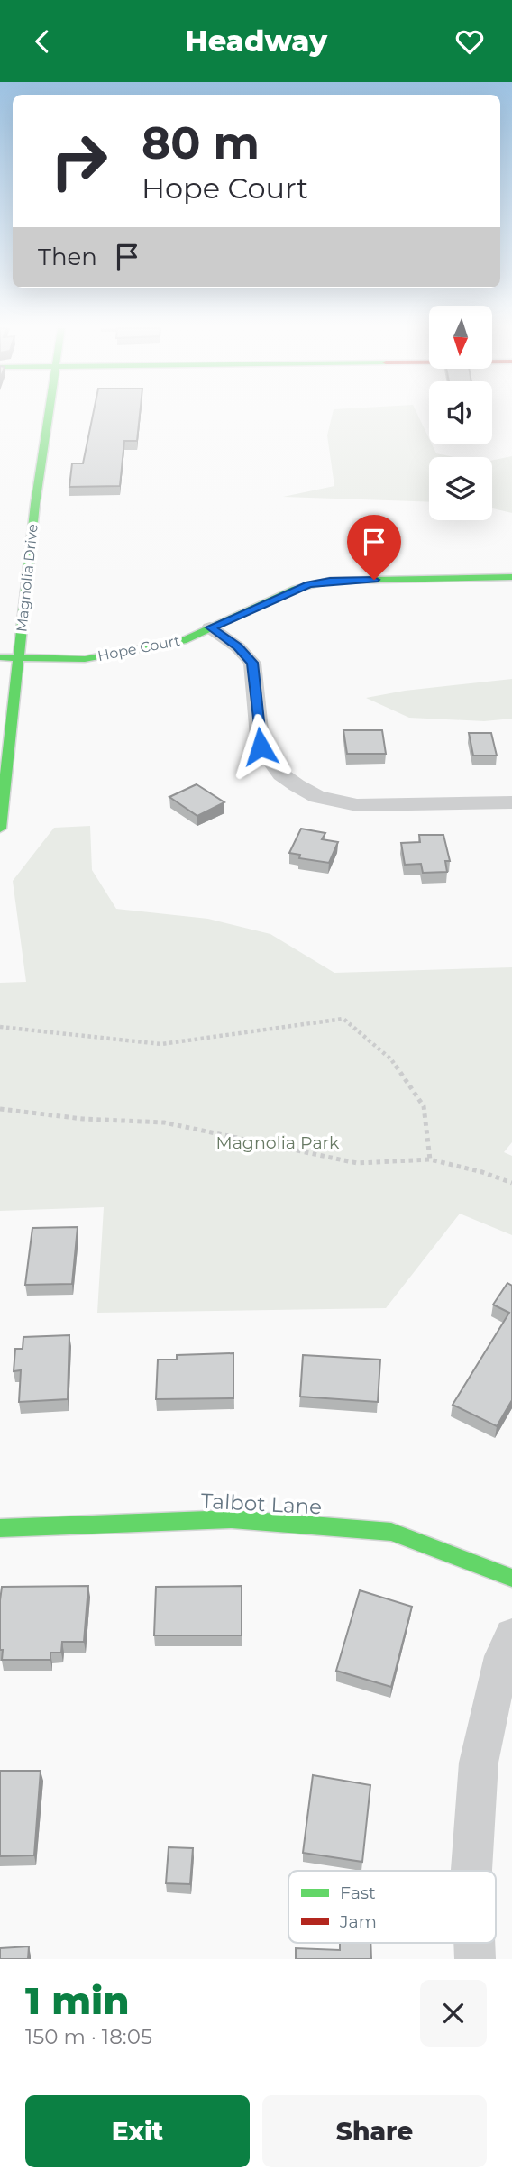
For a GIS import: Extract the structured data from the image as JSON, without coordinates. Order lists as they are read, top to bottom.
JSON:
{
  "streets": {
    "street": ["Magnolia Drive", "Hope Court", "Talbot Lane"]
  },
  "crossings": [
    ["Magnolia Drive", "Hope Court"]
  ],
  "parks": ["Magnolia Park"],
  "legend": ["Fast", "Jam"],
  "north": "bottom",
  "page": {
    "header": "Headway",
    "turn": ["80 m", "Hope Court"],
    "then": "Then",
    "heading": ["1 min", "150 m · 18:05"],
    "buttons": ["Exit", "Share"]
  }
}
